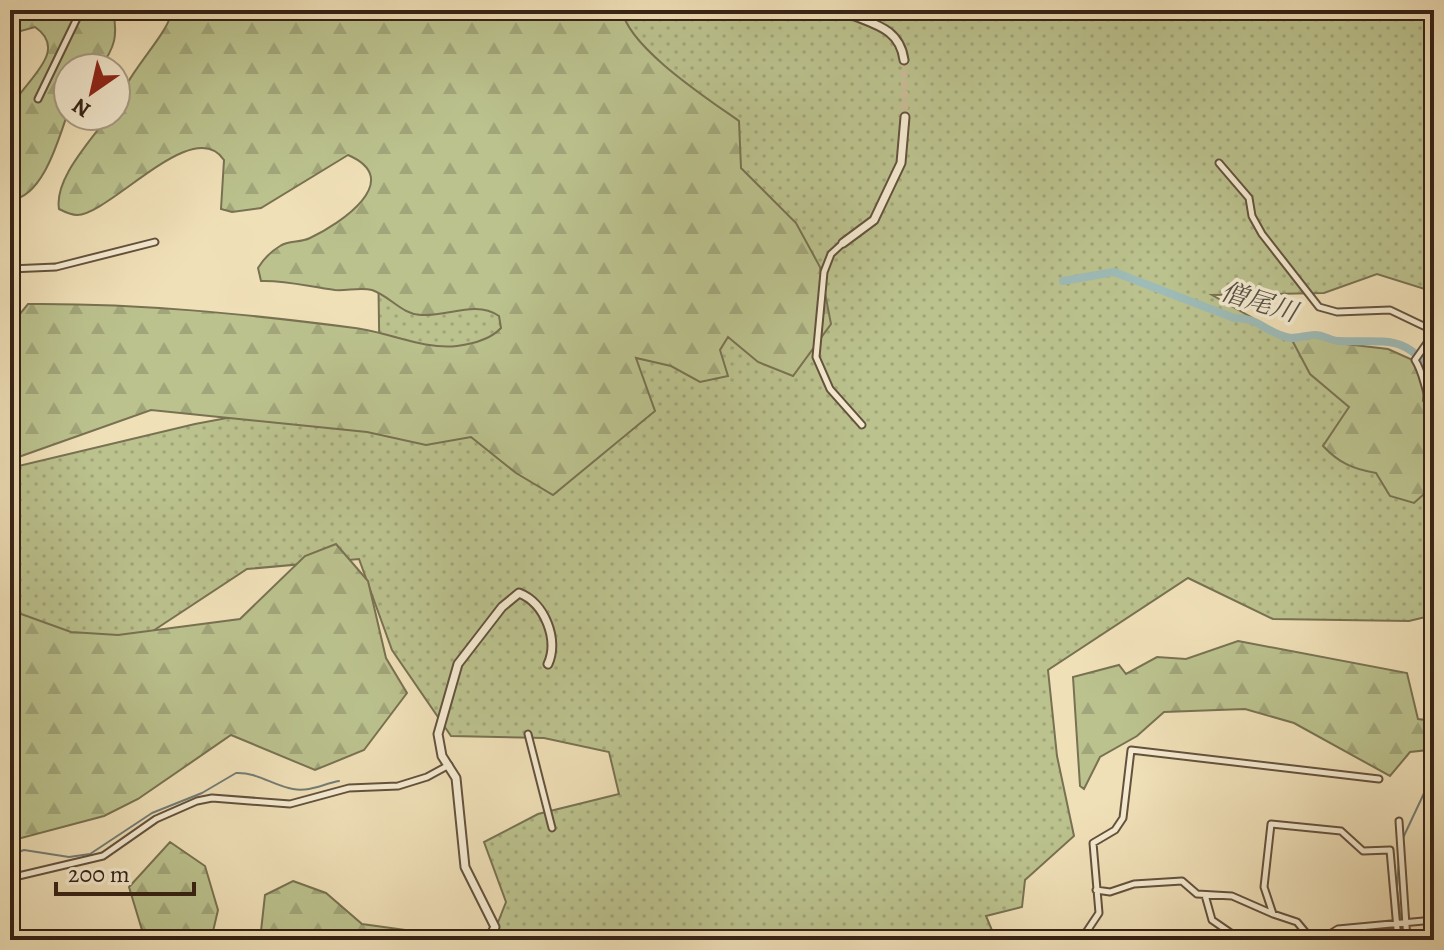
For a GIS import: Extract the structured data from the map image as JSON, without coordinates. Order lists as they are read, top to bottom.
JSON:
{
  "water": ["僧尾川"],
  "scale_bar": "200 m",
  "north": "bottom left"
}
